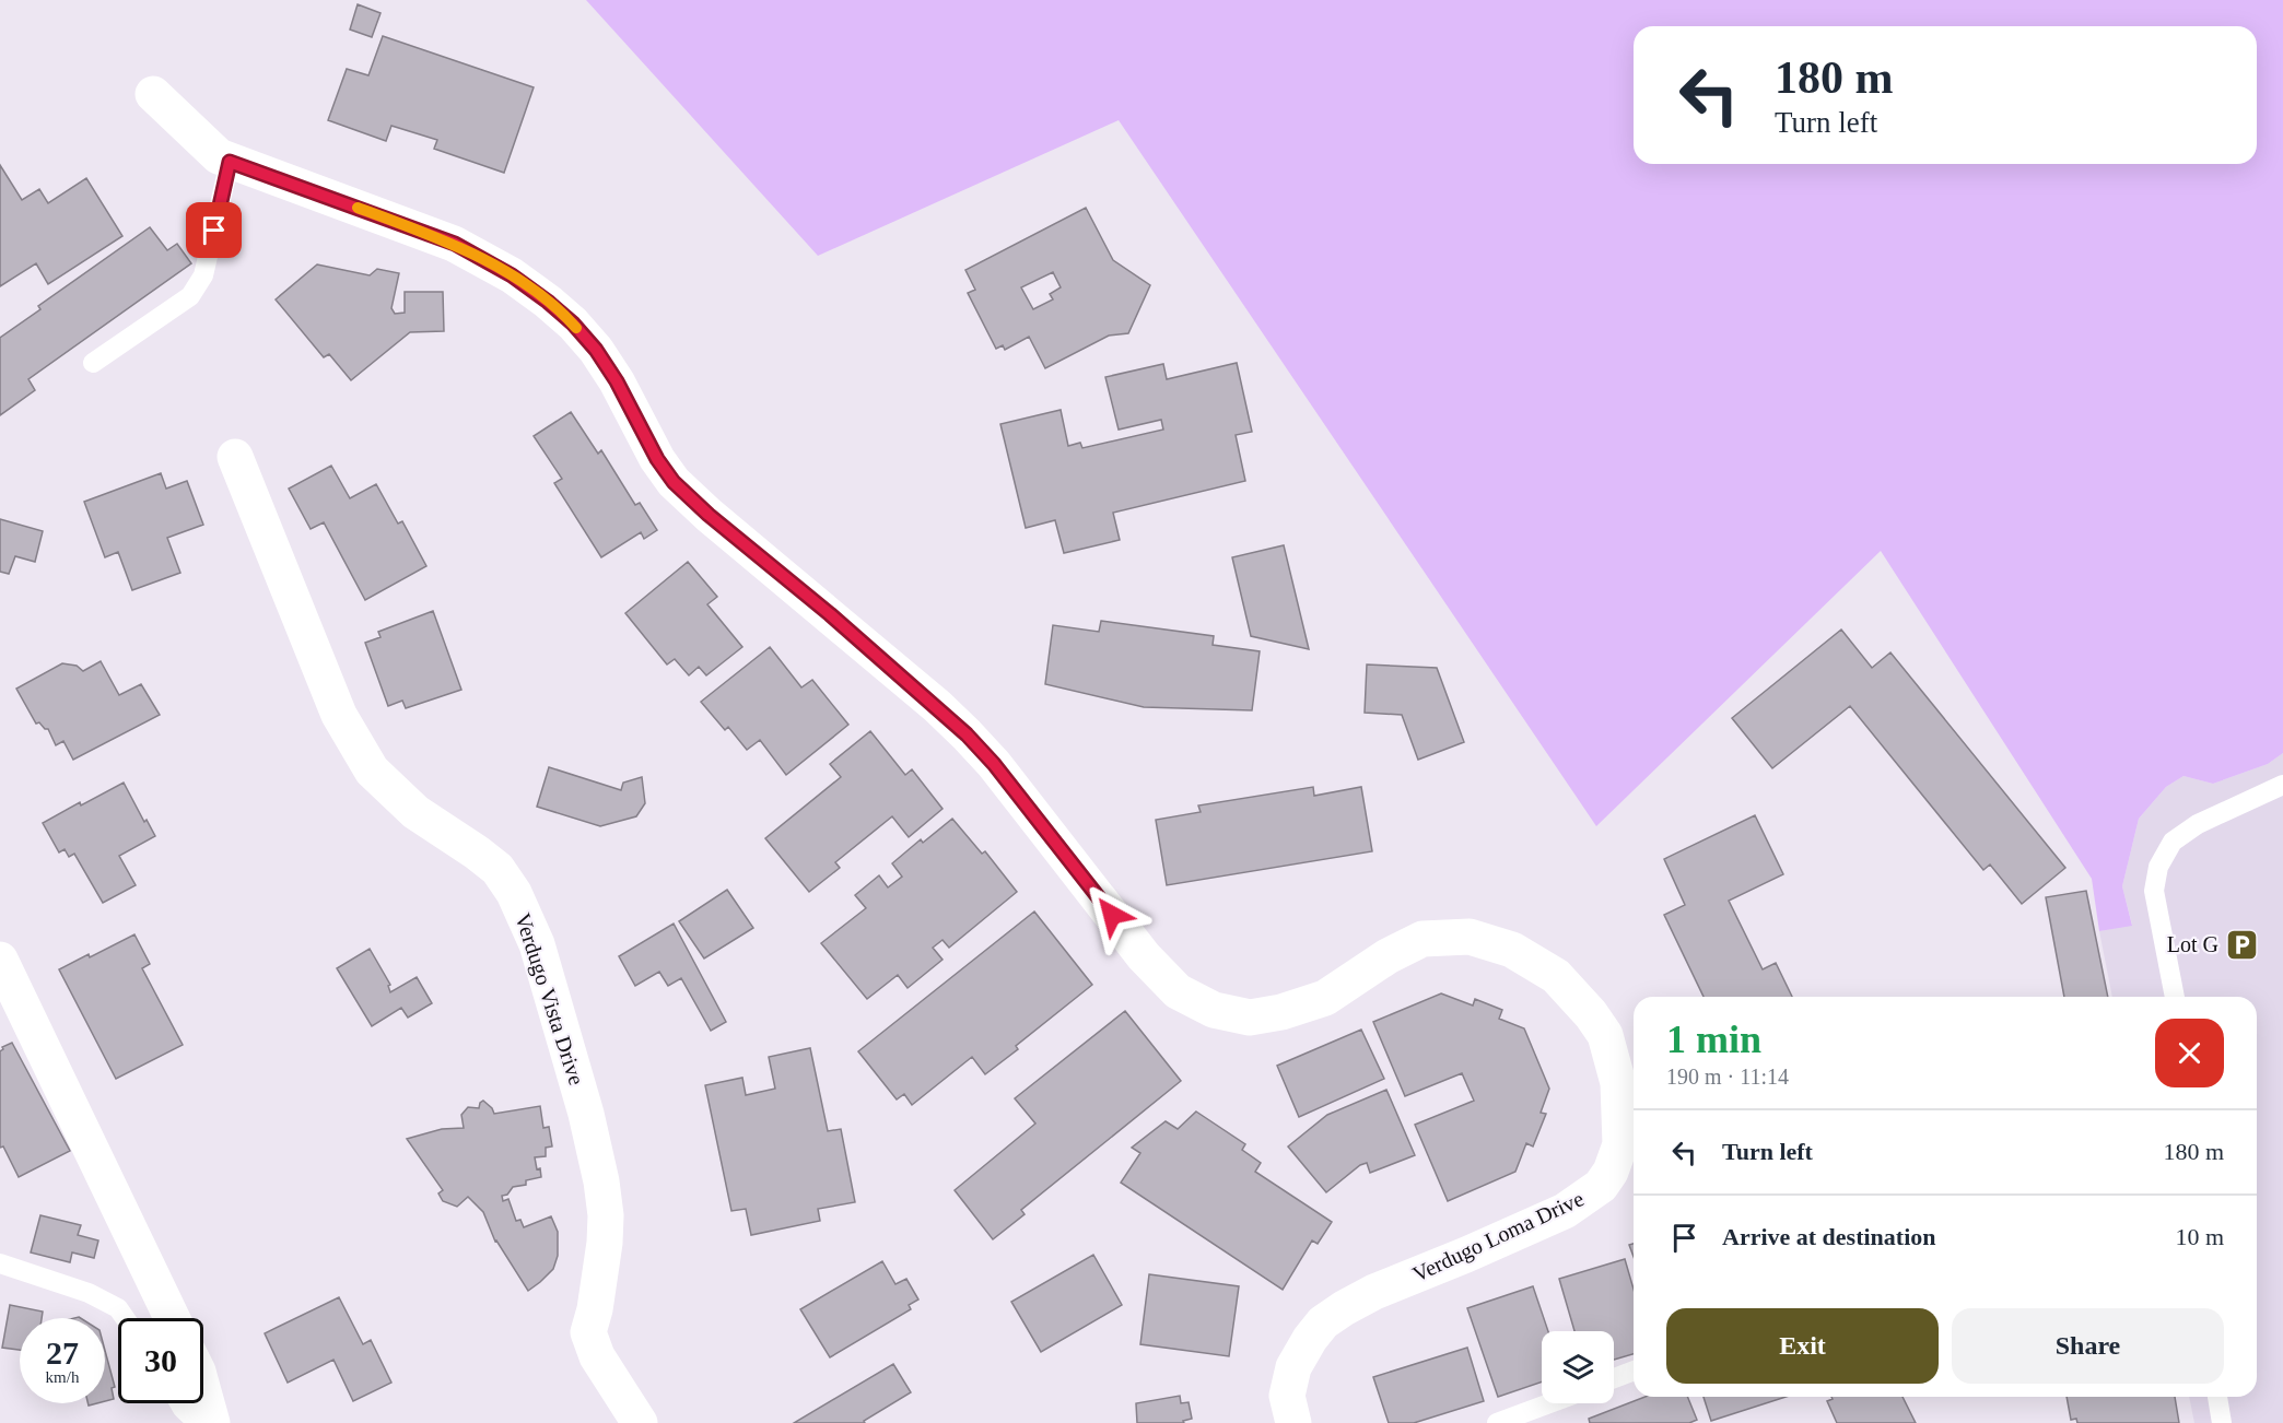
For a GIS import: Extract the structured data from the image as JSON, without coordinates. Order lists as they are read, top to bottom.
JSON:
{
  "streets": {
    "street": ["Verdugo Vista Drive", "Verdugo Loma Drive"]
  },
  "places": {
    "parking": ["Lot G"]
  },
  "page": {
    "turn": ["180 m", "Turn left"],
    "heading": ["1 min", "190 m · 11:14"],
    "list": [
      {
        "name": "Turn left",
        "value": "180 m"
      },
      {
        "name": "Arrive at destination",
        "value": "10 m"
      }
    ],
    "buttons": ["Exit", "Share"],
    "speed": "27 km/h",
    "limit": "30"
  }
}
